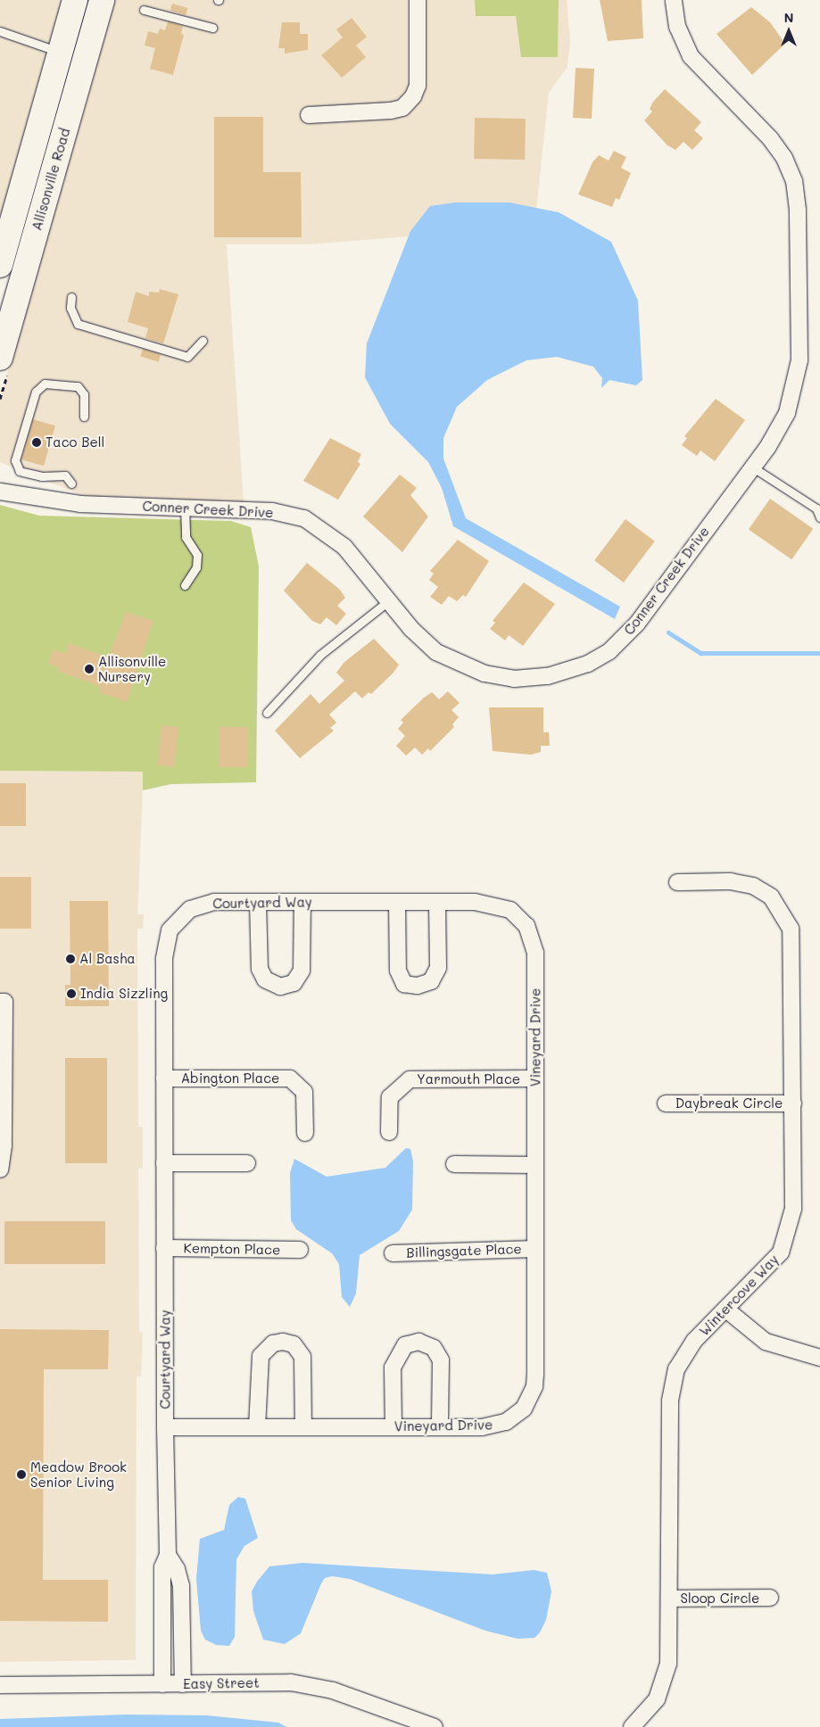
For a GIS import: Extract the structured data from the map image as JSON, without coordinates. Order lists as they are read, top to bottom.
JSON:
{
  "streets": {
    "main road": ["Allisonville Road"],
    "street": [
      "Conner Creek Drive",
      "Courtyard Way",
      "Vineyard Drive",
      "Abington Place",
      "Yarmouth Place",
      "Daybreak Circle",
      "Kempton Place",
      "Billingsgate Place",
      "Wintercove Way",
      "Sloop Circle",
      "Easy Street"
    ]
  },
  "crossings": [
    ["Courtyard Way", "Vineyard Drive"],
    ["Courtyard Way", "Abington Place"],
    ["Courtyard Way", "Kempton Place"],
    ["Courtyard Way", "Easy Street"],
    ["Vineyard Drive", "Yarmouth Place"],
    ["Vineyard Drive", "Billingsgate Place"],
    ["Daybreak Circle", "Wintercove Way"],
    ["Wintercove Way", "Sloop Circle"]
  ],
  "places": [
    "Taco Bell",
    "Allisonville Nursery",
    "Al Basha",
    "India Sizzling",
    "Meadow Brook Senior Living"
  ],
  "north": "top"
}
